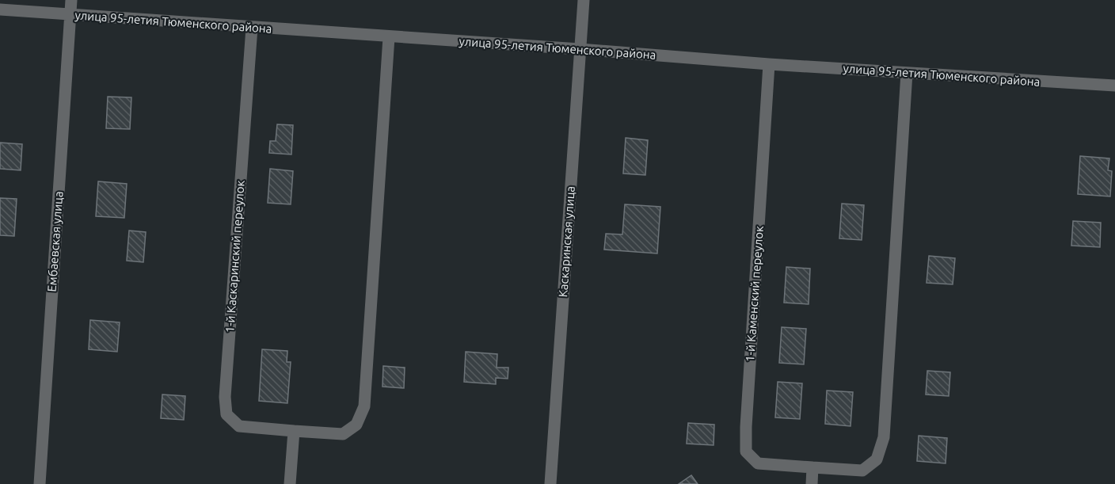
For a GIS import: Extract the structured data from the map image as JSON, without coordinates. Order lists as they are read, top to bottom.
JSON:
{
  "streets": {
    "street": [
      "улица 95-летия Тюменского района",
      "Ембаевская улица",
      "Каскаринская улица",
      "1-й Каскаринский переулок",
      "1-й Каменский переулок"
    ]
  },
  "crossings": [
    ["улица 95-летия Тюменского района", "Ембаевская улица"],
    ["улица 95-летия Тюменского района", "Каскаринская улица"],
    ["улица 95-летия Тюменского района", "1-й Каскаринский переулок"],
    ["улица 95-летия Тюменского района", "1-й Каменский переулок"]
  ]
}
